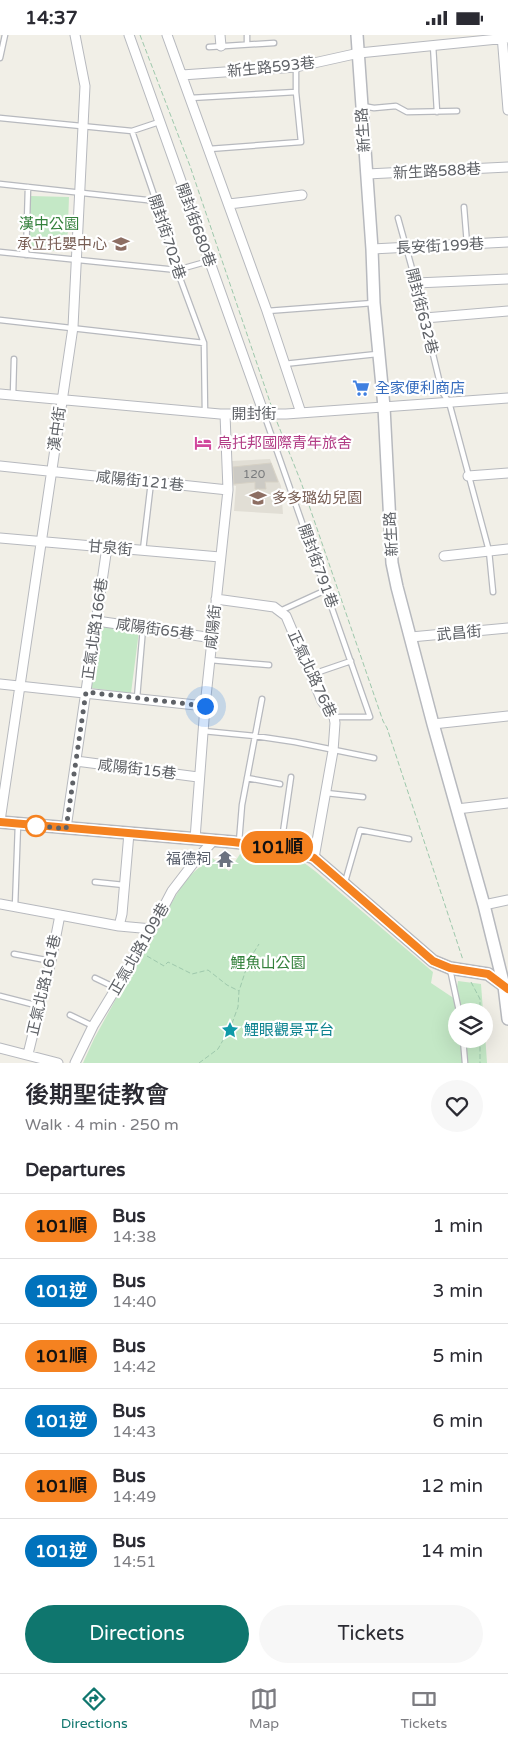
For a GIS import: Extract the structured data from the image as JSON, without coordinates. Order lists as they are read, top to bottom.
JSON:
{
  "streets": {
    "street": [
      "新生路593巷",
      "新生路",
      "新生路588巷",
      "開封街680巷",
      "長安街199巷",
      "開封街",
      "漢中街",
      "咸陽街121巷",
      "甘泉街",
      "咸陽街",
      "正氣北路166巷",
      "咸陽街65巷",
      "武昌街",
      "正氣北路76巷",
      "咸陽街15巷",
      "正氣北路109巷",
      "正氣北路161巷"
    ],
    "lane": ["開封街702巷", "開封街632巷", "開封街791巷"]
  },
  "crossings": [
    ["新生路593巷", "新生路"],
    ["新生路", "新生路588巷"],
    ["新生路", "長安街199巷"],
    ["新生路", "開封街"],
    ["新生路", "武昌街"],
    ["開封街680巷", "開封街"],
    ["開封街680巷", "開封街791巷"],
    ["開封街702巷", "開封街"],
    ["長安街199巷", "開封街632巷"],
    ["開封街632巷", "開封街"],
    ["開封街", "漢中街"],
    ["開封街", "開封街791巷"],
    ["開封街", "咸陽街"],
    ["漢中街", "咸陽街121巷"],
    ["漢中街", "甘泉街"],
    ["咸陽街121巷", "咸陽街"],
    ["甘泉街", "咸陽街"],
    ["甘泉街", "正氣北路166巷"],
    ["開封街791巷", "正氣北路76巷"],
    ["咸陽街", "咸陽街65巷"],
    ["咸陽街", "咸陽街15巷"],
    ["正氣北路166巷", "咸陽街65巷"],
    ["正氣北路166巷", "咸陽街15巷"]
  ],
  "parks": ["漢中公園", "鯉魚山公園"],
  "places": {
    "school or university": ["承立托嬰中心", "多多璐幼兒園"],
    "supermarket": ["全家便利商店"],
    "hotel": ["烏托邦國際青年旅舍"],
    "temple": ["福德祠"],
    "place": ["鯉眼觀景平台"]
  },
  "lines": ["bus line 101順"],
  "house_numbers": ["120"],
  "page": {
    "status": "14:37",
    "on_map": "101順",
    "heading": [
      ["後期聖徒教會", "Walk · 4 min · 250 m"],
      "Departures"
    ],
    "list": [
      {
        "mark": "101順",
        "name": "Bus",
        "note": "14:38",
        "value": "1 min"
      },
      {
        "mark": "101逆",
        "name": "Bus",
        "note": "14:40",
        "value": "3 min"
      },
      {
        "mark": "101順",
        "name": "Bus",
        "note": "14:42",
        "value": "5 min"
      },
      {
        "mark": "101逆",
        "name": "Bus",
        "note": "14:43",
        "value": "6 min"
      },
      {
        "mark": "101順",
        "name": "Bus",
        "note": "14:49",
        "value": "12 min"
      },
      {
        "mark": "101逆",
        "name": "Bus",
        "note": "14:51",
        "value": "14 min"
      }
    ],
    "buttons": ["Directions", "Tickets"],
    "tabs": ["Directions", "Map", "Tickets"]
  }
}
